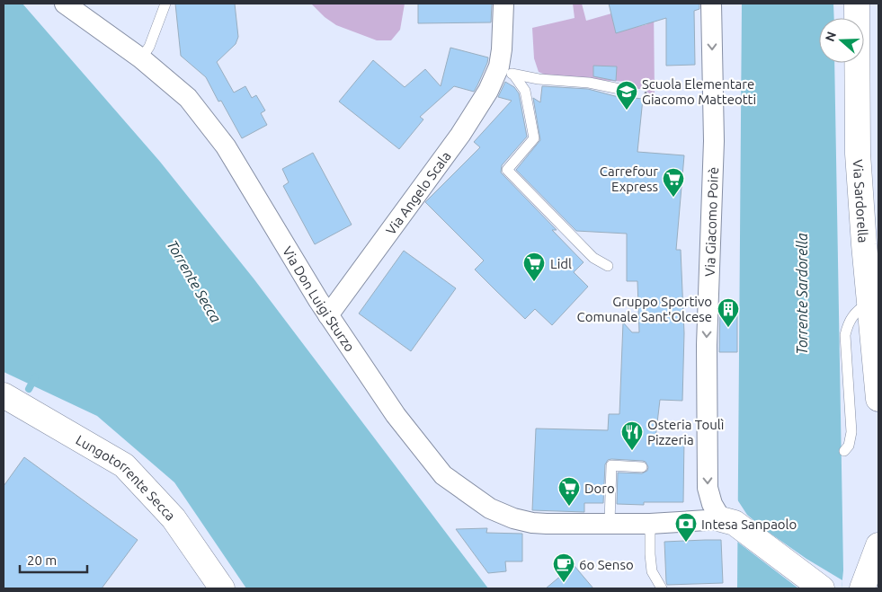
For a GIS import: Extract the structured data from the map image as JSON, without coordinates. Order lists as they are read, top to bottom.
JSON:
{
  "streets": {
    "main road": ["Via Sardorella", "Lungotorrente Secca"],
    "street": ["Via Angelo Scala", "Via Giacomo Poirè", "Via Don Luigi Sturzo"]
  },
  "crossings": [
    ["Via Angelo Scala", "Via Don Luigi Sturzo"],
    ["Via Giacomo Poirè", "Via Don Luigi Sturzo"]
  ],
  "one_way": ["Via Giacomo Poirè"],
  "water": ["Torrente Secca", "Torrente Sardorella"],
  "places": {
    "school or university": ["Scuola Elementare Giacomo Matteotti"],
    "supermarket": ["Carrefour Express", "Lidl", "Doro"],
    "building": ["Gruppo Sportivo Comunale Sant'Olcese"],
    "restaurant": ["Osteria Toulì Pizzeria"],
    "bank": ["Intesa Sanpaolo"],
    "cafe": ["6o Senso"]
  },
  "scale_bar": "20 m",
  "north": "left"
}
